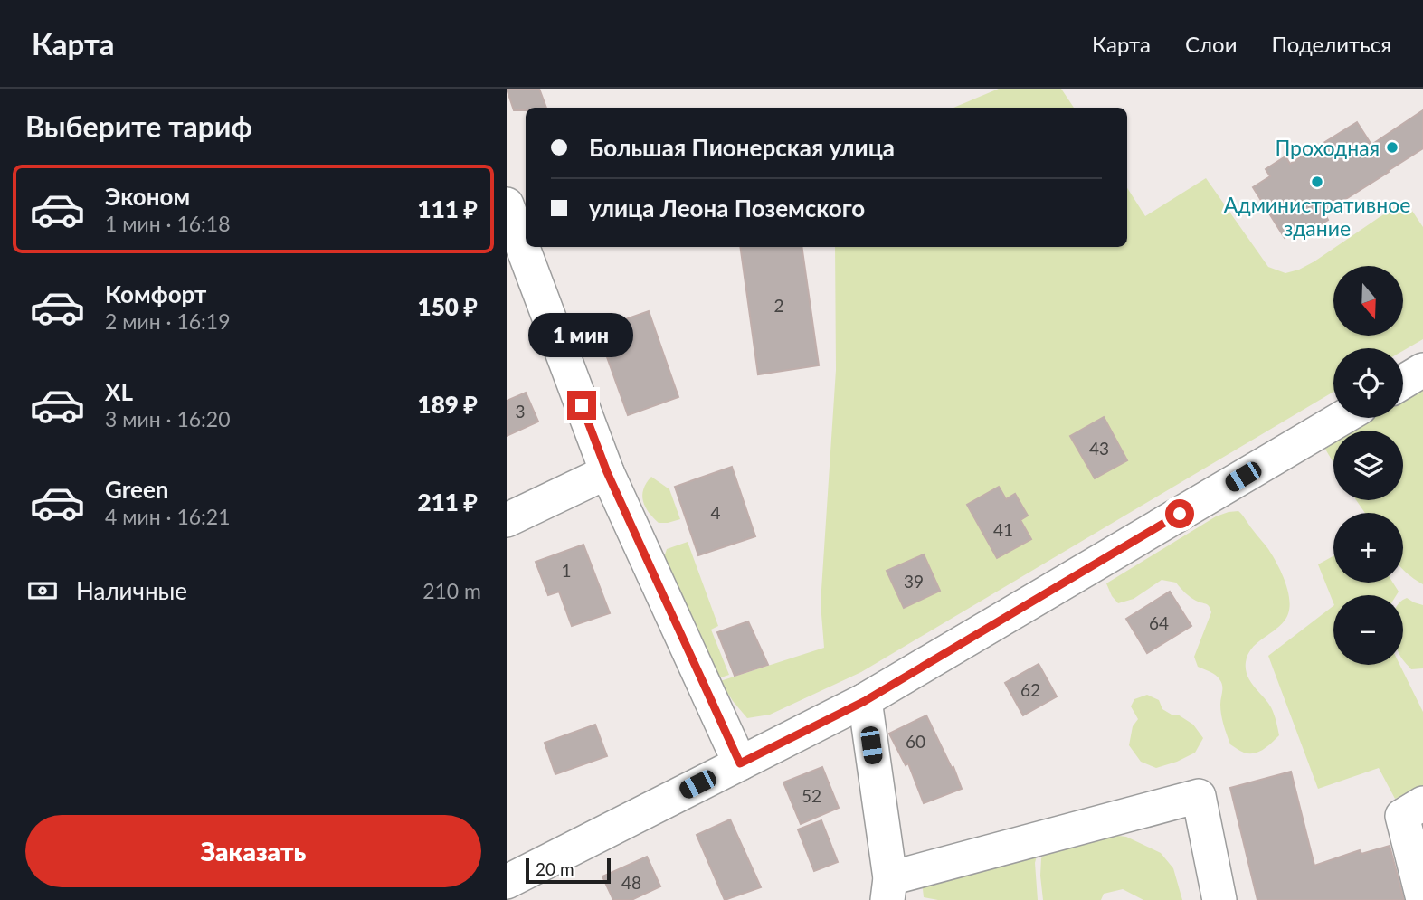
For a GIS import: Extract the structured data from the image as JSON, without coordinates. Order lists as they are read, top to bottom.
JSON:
{
  "places": ["Проходная", "Административное здание"],
  "house_numbers": [
    "2",
    "3",
    "43",
    "4",
    "41",
    "1",
    "39",
    "64",
    "62",
    "60",
    "52",
    "48"
  ],
  "scale_bar": "20 m",
  "north": "bottom",
  "page": {
    "header": "Карта",
    "nav": ["Карта", "Слои", "Поделиться"],
    "heading": "Выберите тариф",
    "banner": ["Большая Пионерская улица", "улица Леона Поземского"],
    "list": [
      {
        "name": "Эконом",
        "note": "1 мин · 16:18",
        "value": "111 ₽"
      },
      {
        "name": "Комфорт",
        "note": "2 мин · 16:19",
        "value": "150 ₽"
      },
      {
        "name": "XL",
        "note": "3 мин · 16:20",
        "value": "189 ₽"
      },
      {
        "name": "Green",
        "note": "4 мин · 16:21",
        "value": "211 ₽"
      }
    ],
    "map_buttons": ["+", "−"],
    "bubble": "1 мин",
    "pay": ["Наличные", "210 m"],
    "buttons": "Заказать",
    "scale": "20 m"
  }
}
